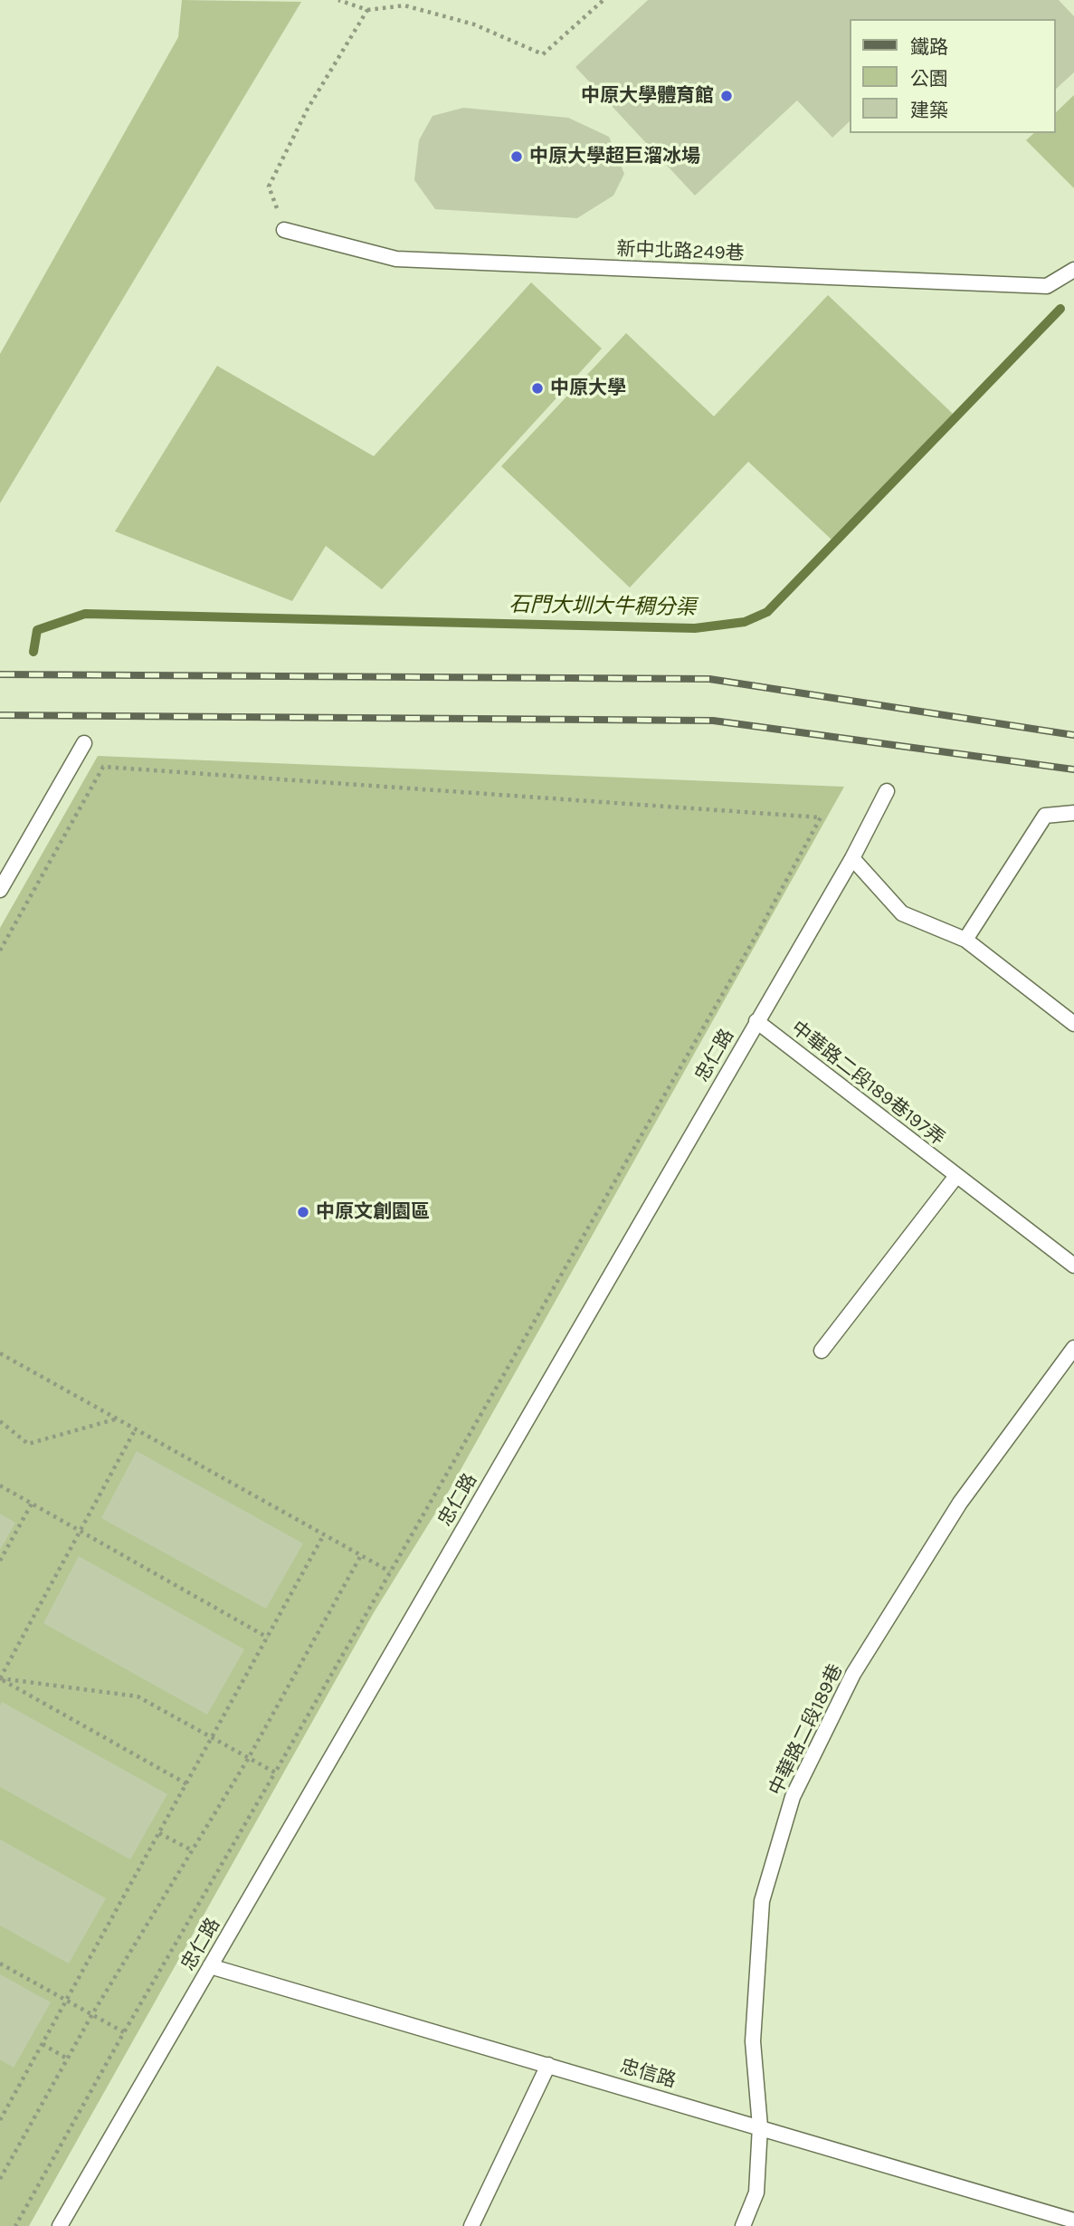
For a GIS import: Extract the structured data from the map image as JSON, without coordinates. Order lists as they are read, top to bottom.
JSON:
{
  "streets": {
    "lane": [
      "新中北路249巷",
      "忠仁路",
      "中華路二段189巷197弄",
      "中華路二段189巷",
      "忠信路"
    ]
  },
  "crossings": [
    ["忠仁路", "中華路二段189巷197弄"],
    ["忠仁路", "忠信路"],
    ["中華路二段189巷", "忠信路"]
  ],
  "water": ["石門大圳大牛稠分渠"],
  "places": [
    "中原大學體育館",
    "中原大學超巨溜冰場",
    "中原大學",
    "中原文創園區"
  ],
  "legend": ["鐵路", "公園", "建築"]
}
